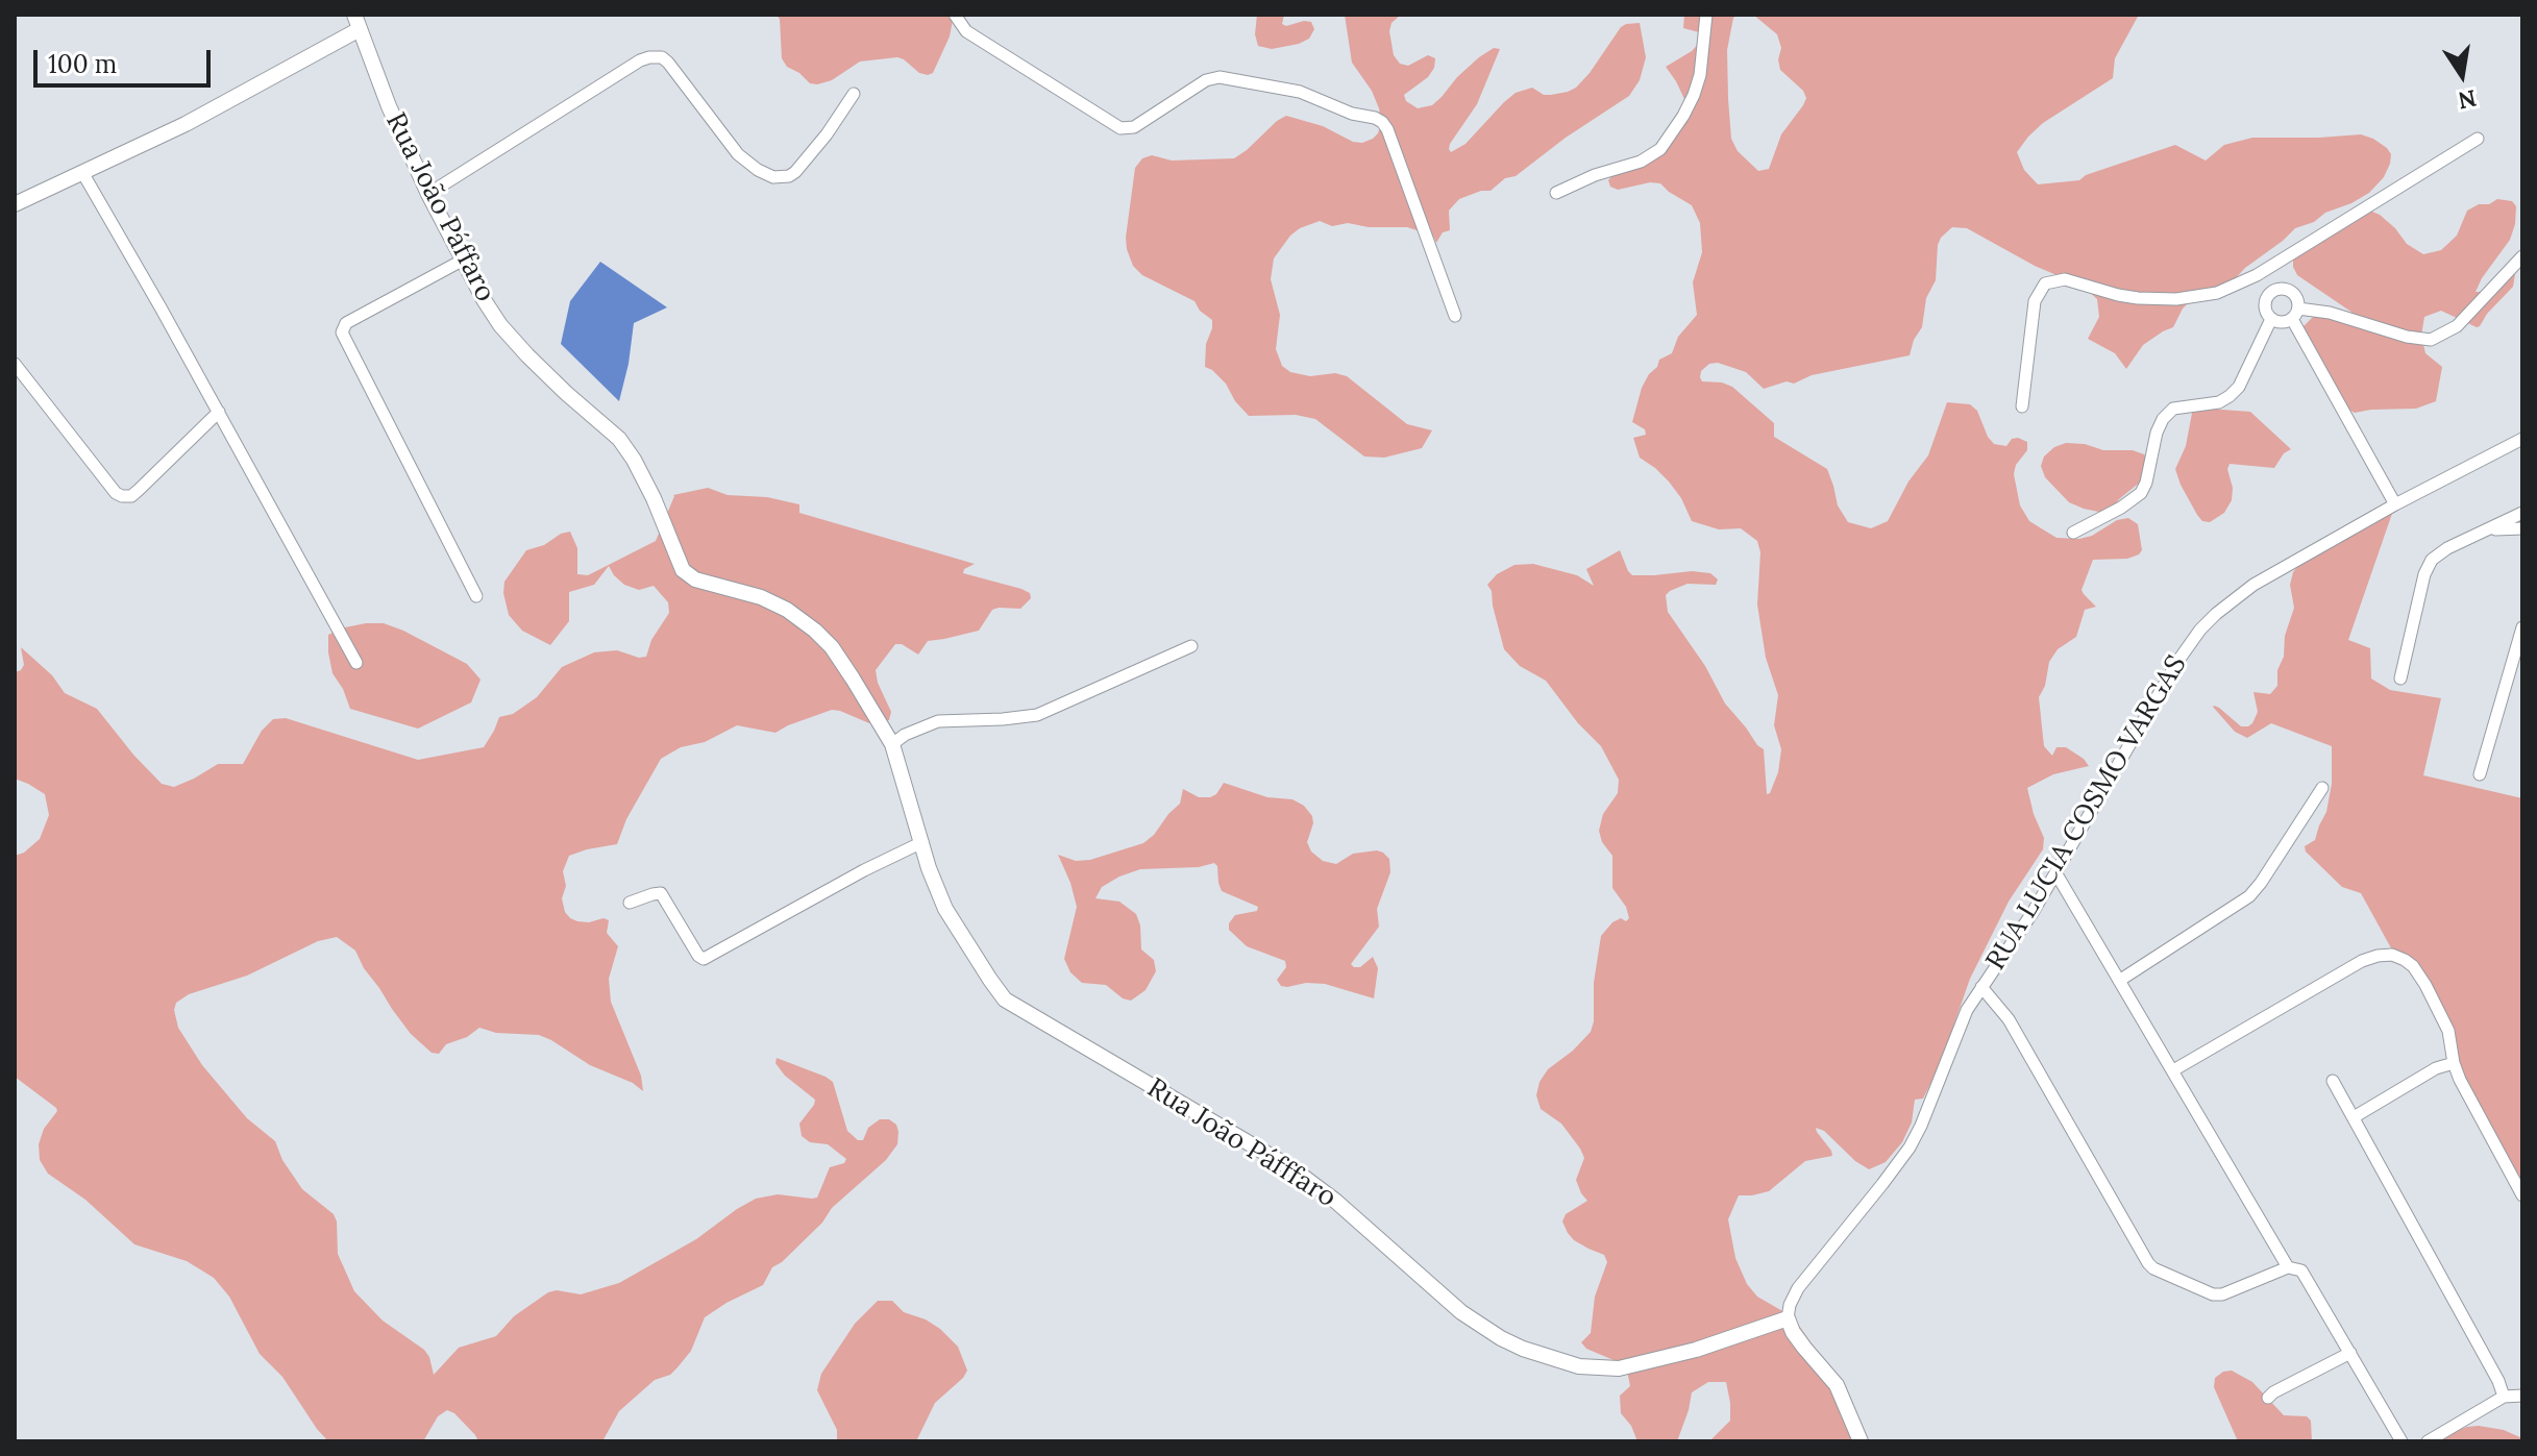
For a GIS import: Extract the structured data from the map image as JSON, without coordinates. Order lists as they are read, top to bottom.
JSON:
{
  "streets": {
    "street": ["Rua João Páffaro", "RUA LUCIA COSMO VARGAS", "Rua João Páfffaro"]
  },
  "crossings": [
    ["Rua João Páffaro", "Rua João Páfffaro"],
    ["RUA LUCIA COSMO VARGAS", "Rua João Páfffaro"]
  ],
  "scale_bar": "100 m",
  "north": "bottom"
}
